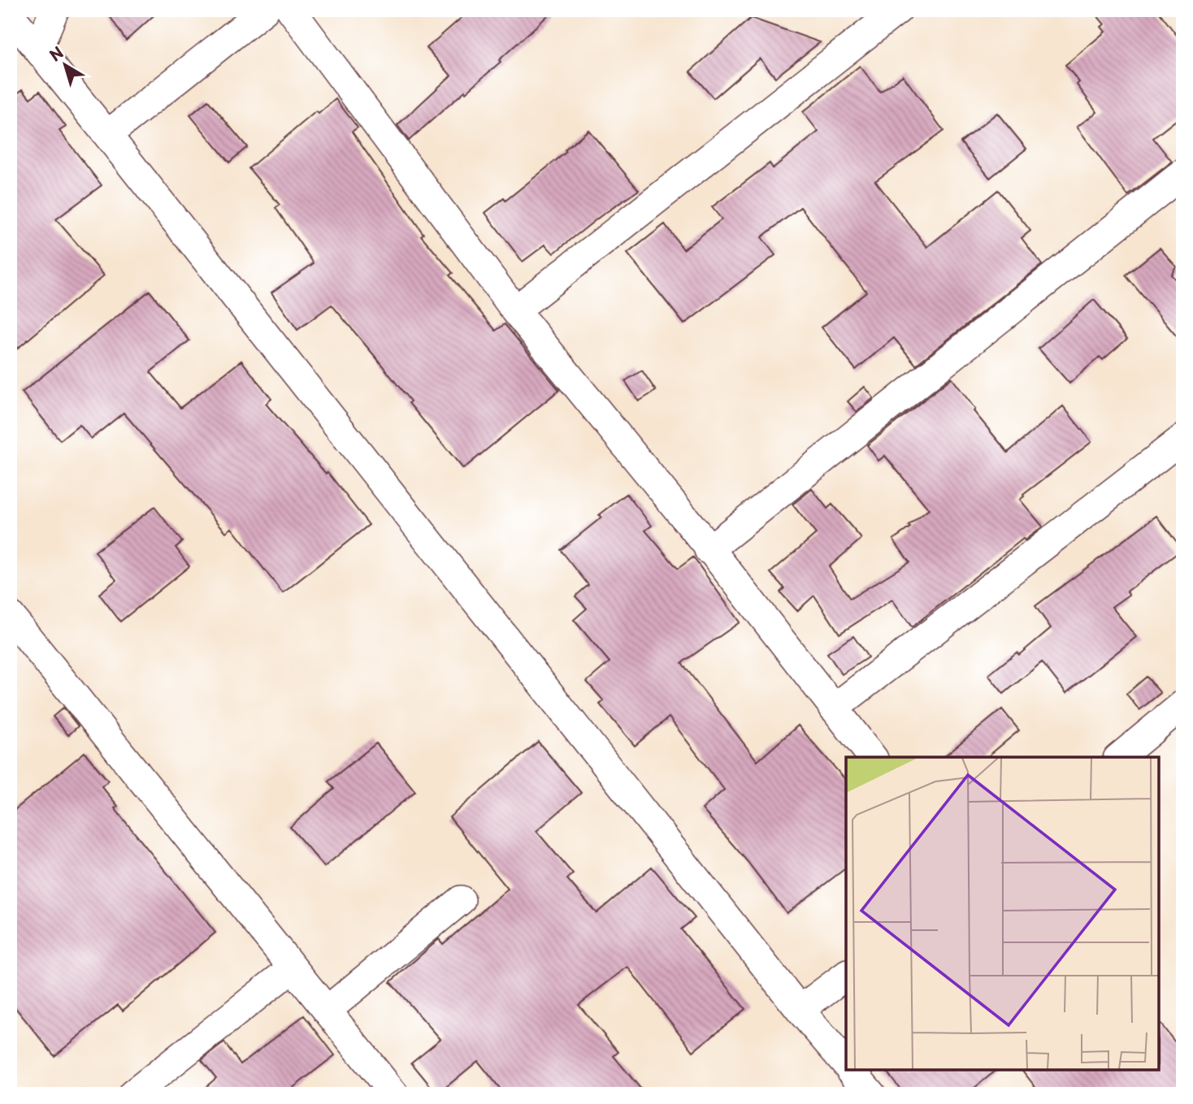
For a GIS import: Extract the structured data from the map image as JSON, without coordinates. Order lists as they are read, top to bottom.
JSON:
{
  "north": "top left"
}
